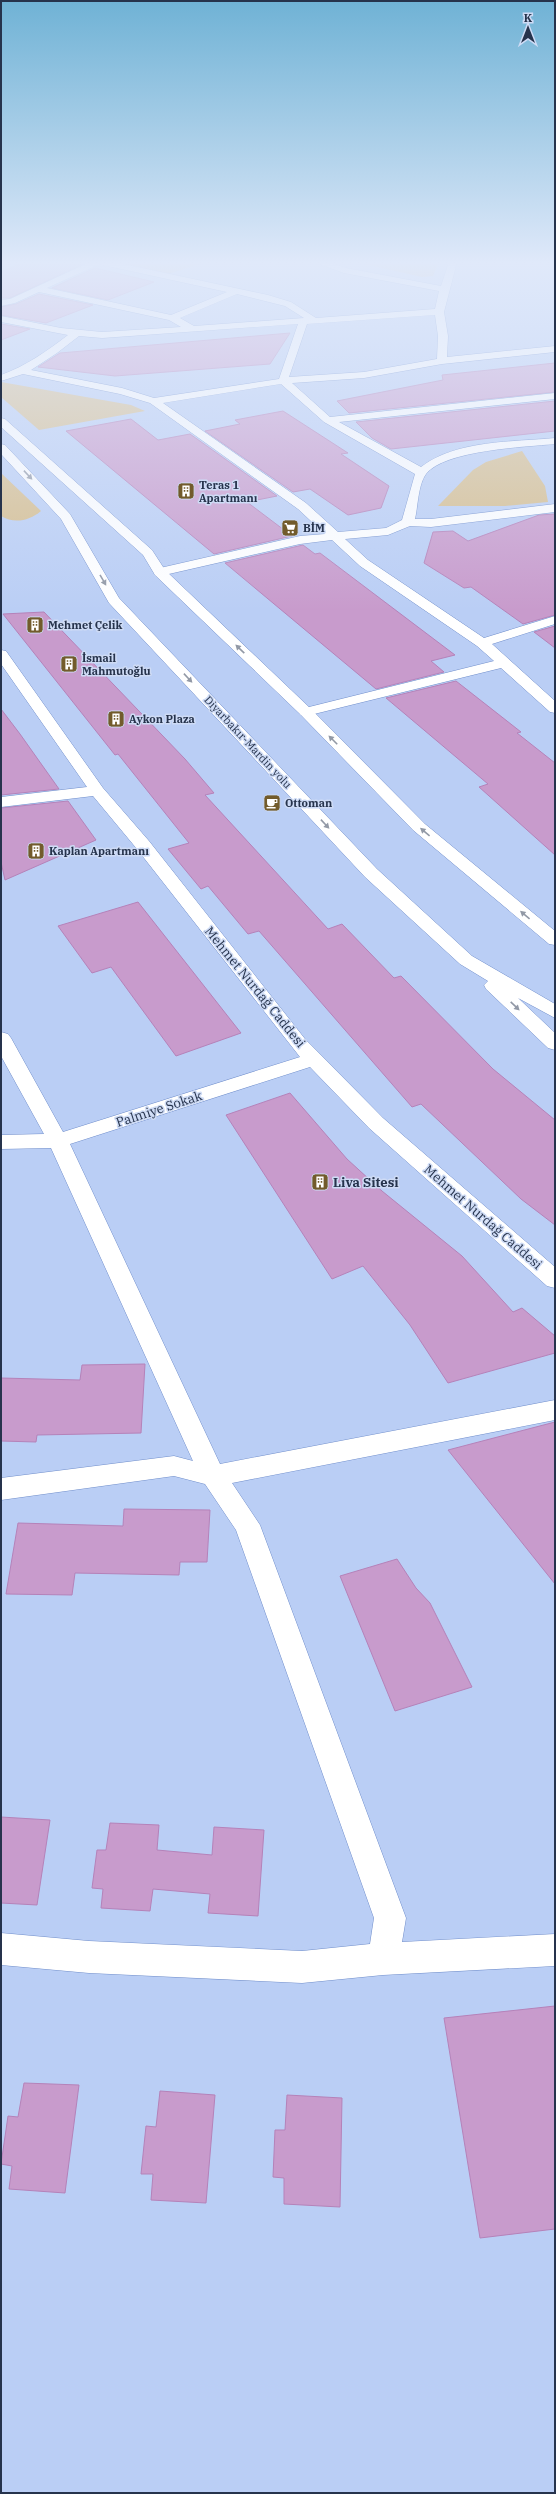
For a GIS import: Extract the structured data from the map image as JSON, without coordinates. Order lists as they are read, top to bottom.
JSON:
{
  "streets": {
    "main road": ["Diyarbakır-Mardin yolu", "Mehmet Nurdağ Caddesi", "Palmiye Sokak"]
  },
  "crossings": [
    ["Mehmet Nurdağ Caddesi", "Palmiye Sokak"]
  ],
  "places": {
    "building": [
      "Teras 1 Apartmanı",
      "Mehmet Çelik",
      "İsmail Mahmutoğlu",
      "Aykon Plaza",
      "Kaplan Apartmanı",
      "Liva Sitesi"
    ],
    "supermarket": ["BİM"],
    "cafe": ["Ottoman"]
  },
  "north": "top"
}
